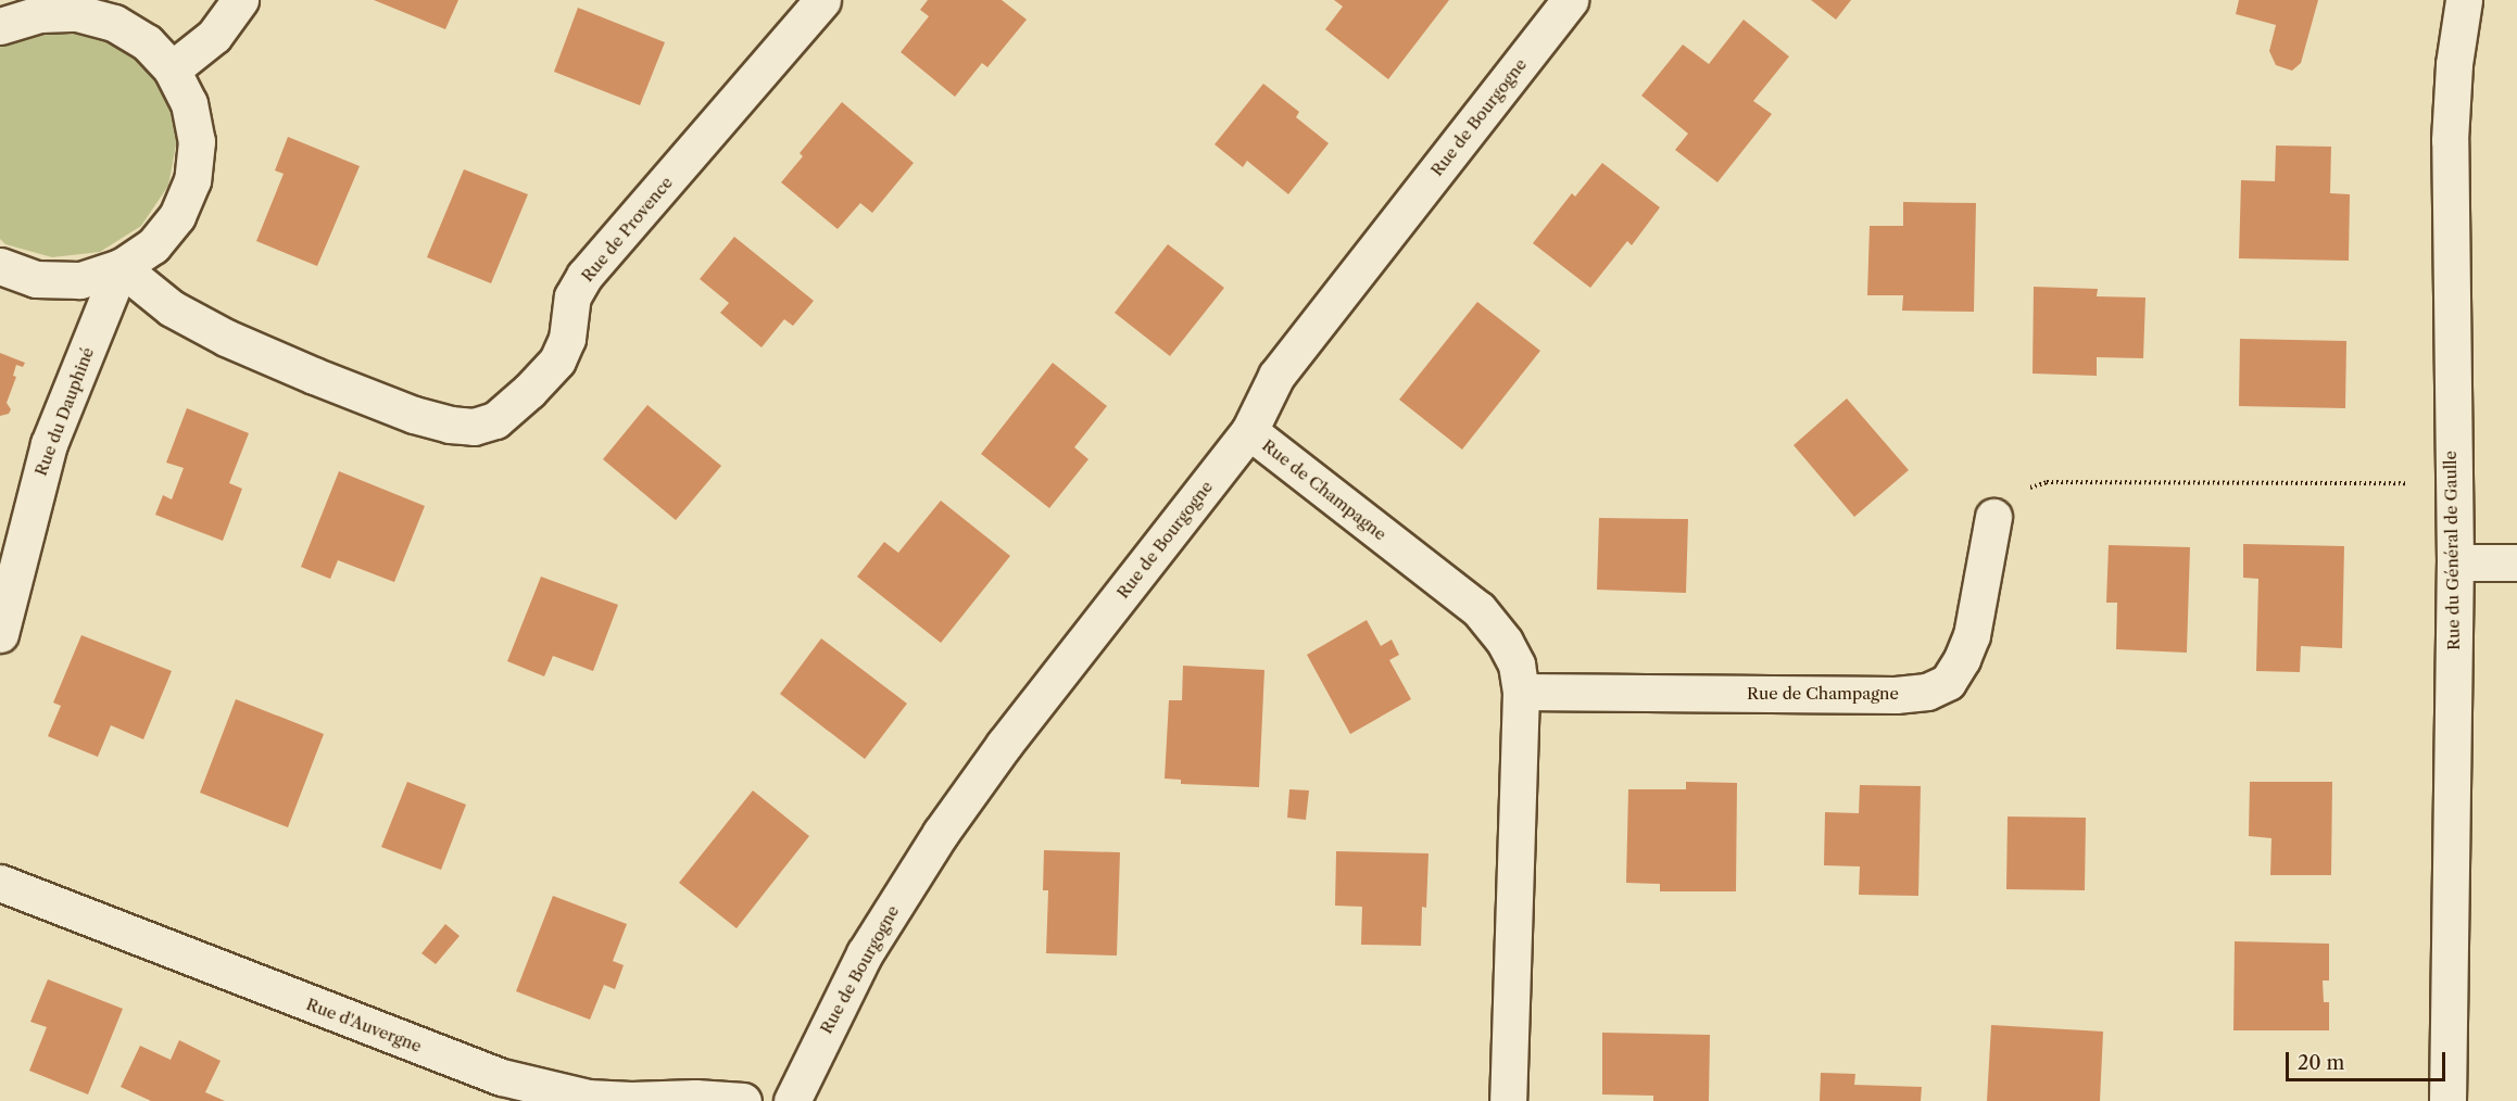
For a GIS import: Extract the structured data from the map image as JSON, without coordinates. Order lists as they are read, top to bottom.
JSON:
{
  "streets": {
    "street": [
      "Rue de Bourgogne",
      "Rue de Provence",
      "Rue du Dauphiné",
      "Rue de Champagne",
      "Rue du Général de Gaulle",
      "Rue d'Auvergne"
    ]
  },
  "crossings": [
    ["Rue de Bourgogne", "Rue de Champagne"],
    ["Rue de Provence", "Rue du Dauphiné"]
  ],
  "scale_bar": "20 m"
}
